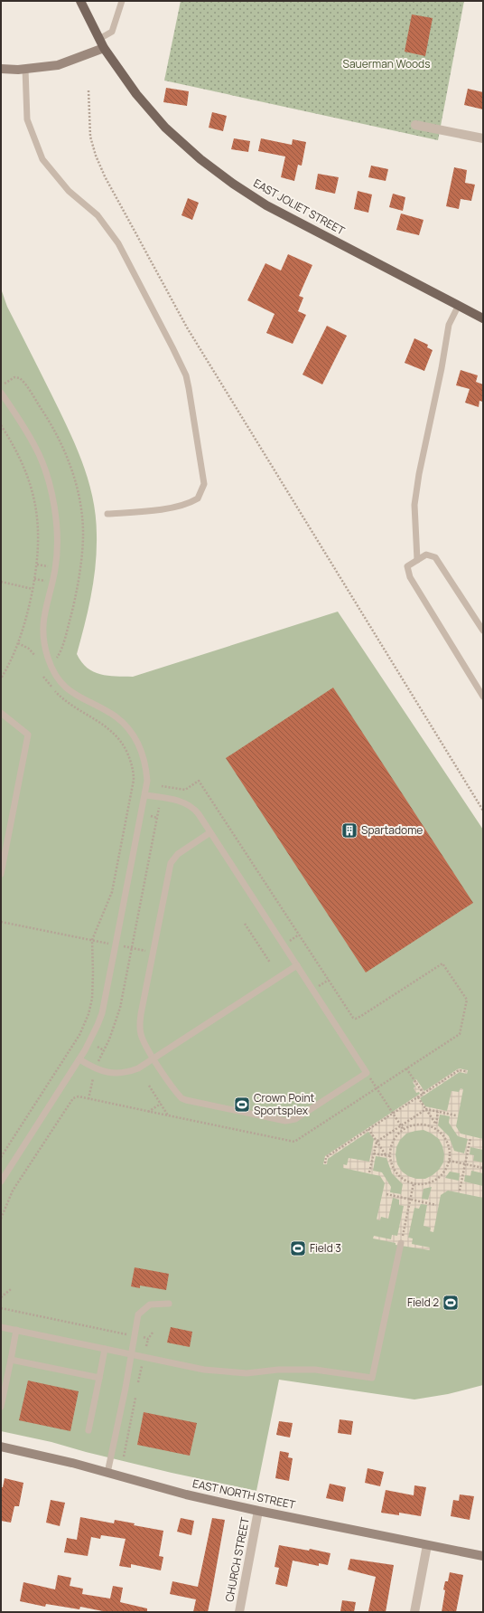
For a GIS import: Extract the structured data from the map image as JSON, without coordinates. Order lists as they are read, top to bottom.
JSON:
{
  "streets": {
    "main road": ["EAST JOLIET STREET"],
    "street": ["EAST NORTH STREET", "CHURCH STREET"]
  },
  "crossings": [
    ["EAST NORTH STREET", "CHURCH STREET"]
  ],
  "parks": ["Sauerman Woods"],
  "places": {
    "building": ["Spartadome"],
    "sports": ["Crown Point Sportsplex", "Field 3", "Field 2"]
  }
}
